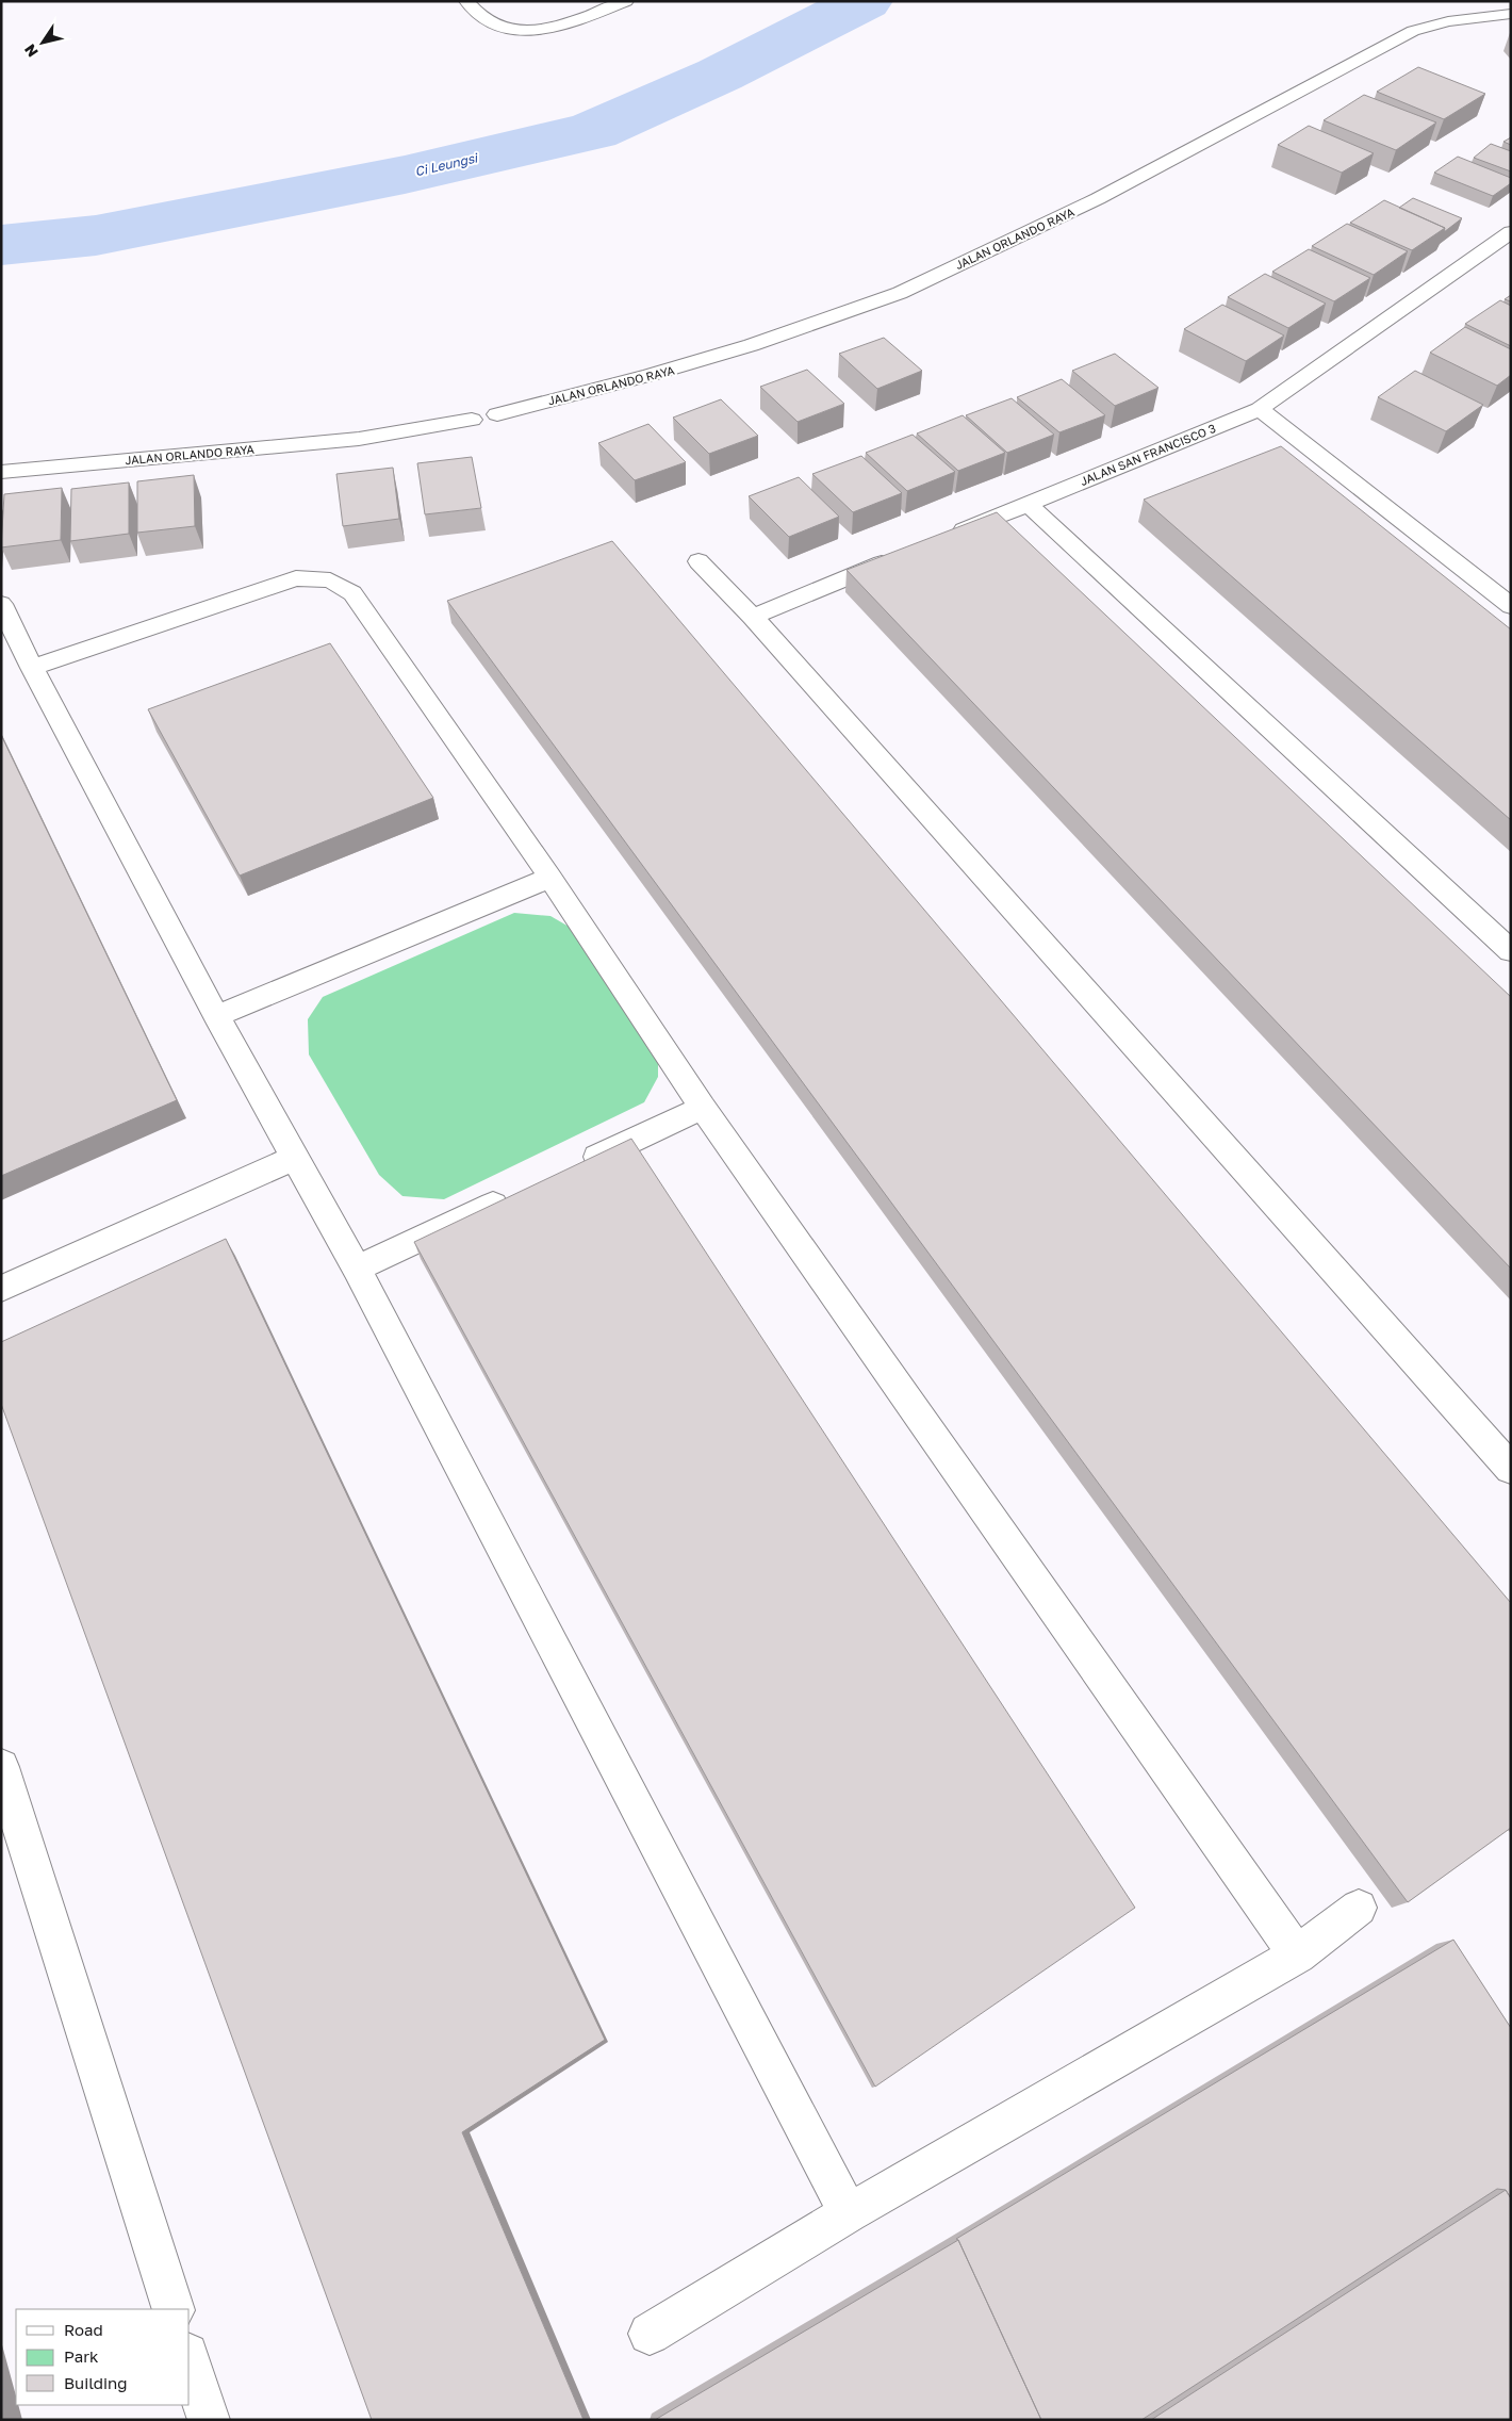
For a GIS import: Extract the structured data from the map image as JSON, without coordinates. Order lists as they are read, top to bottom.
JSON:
{
  "streets": {
    "street": ["JALAN ORLANDO RAYA", "JALAN SAN FRANCISCO 3"]
  },
  "water": ["Ci Leungsi"],
  "legend": ["Road", "Park", "Building"],
  "north": "bottom left"
}
